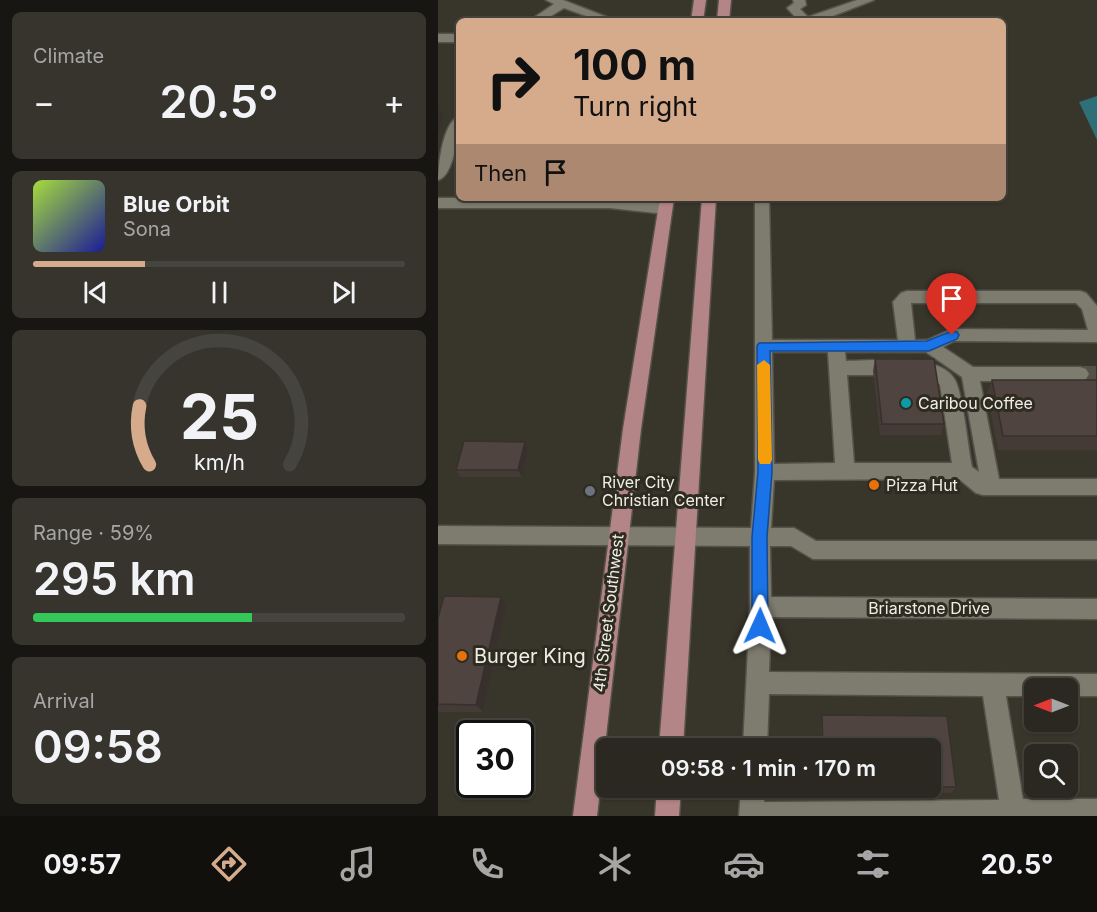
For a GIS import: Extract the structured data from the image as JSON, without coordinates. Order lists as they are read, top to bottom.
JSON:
{
  "streets": {
    "main road": ["4th Street Southwest"],
    "street": ["Briarstone Drive"]
  },
  "places": [
    "Caribou Coffee",
    "Pizza Hut",
    "River City Christian Center",
    "Burger King"
  ],
  "north": "left",
  "page": {
    "tile": [
      "Climate",
      ["Range · 59%", "295 km"],
      ["Arrival", "09:58"]
    ],
    "turn": ["100 m", "Turn right"],
    "heat": ["−", "20.5°", "+"],
    "then": "Then",
    "song": ["Blue Orbit", "Sona"],
    "limit": "30",
    "trip": "09:58 · 1 min · 170 m",
    "tabs": ["09:57", "20.5°"],
    "gauge": ["25", "km/h"]
  }
}
